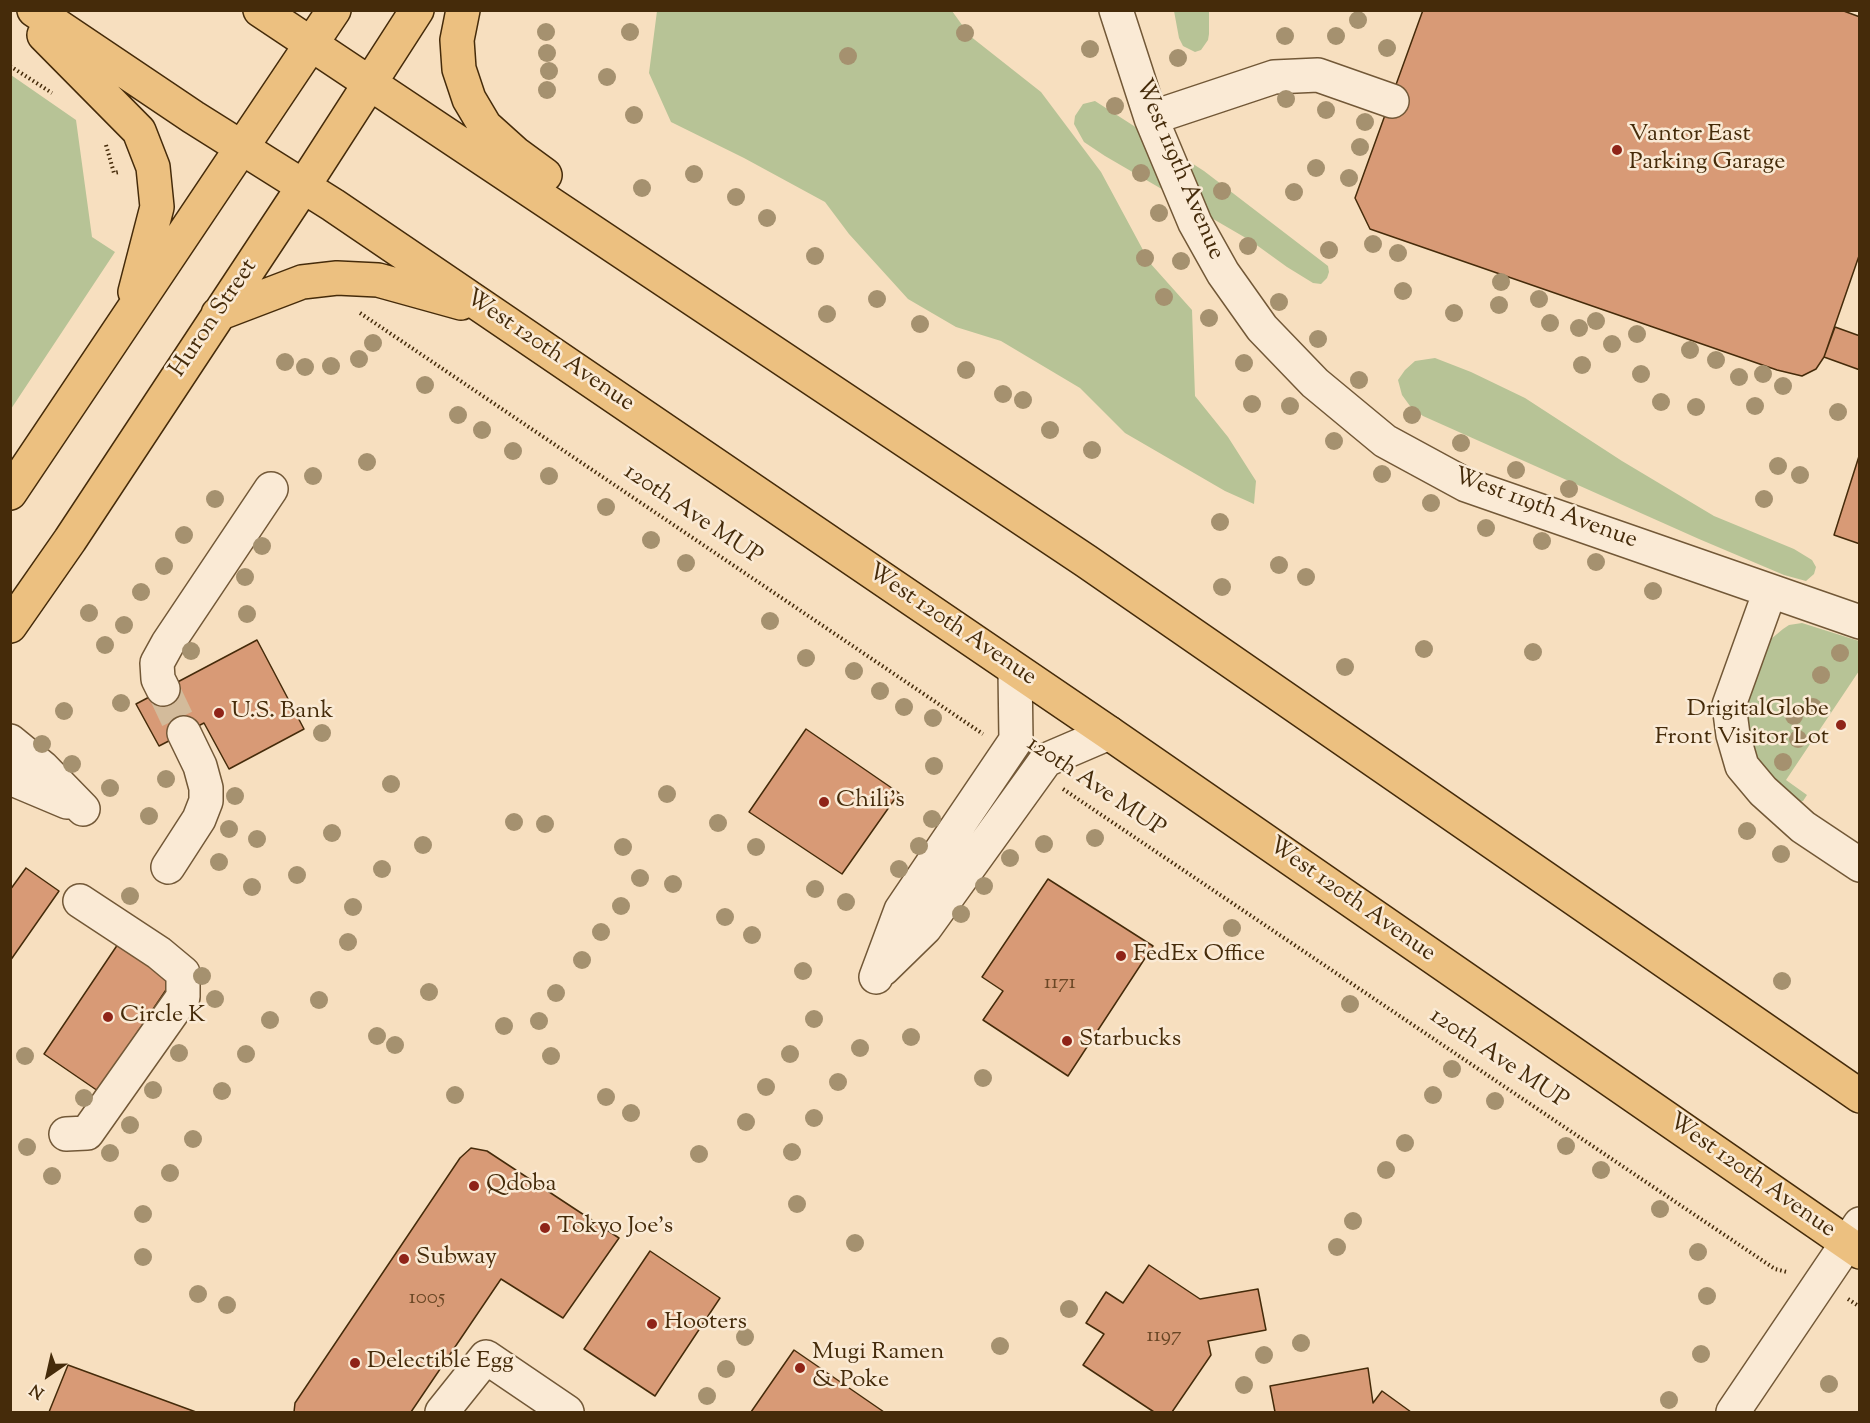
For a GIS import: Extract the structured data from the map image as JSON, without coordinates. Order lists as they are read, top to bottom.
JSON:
{
  "streets": {
    "main road": ["Huron Street", "West 120th Avenue"],
    "street": ["West 119th Avenue"],
    "path": ["120th Ave MUP"]
  },
  "crossings": [
    ["Huron Street", "West 120th Avenue"]
  ],
  "places": [
    "Vantor East Parking Garage",
    "U.S. Bank",
    "DrigitalGlobe Front Visitor Lot",
    "Chili's",
    "FedEx Office",
    "Circle K",
    "Starbucks",
    "Qdoba",
    "Tokyo Joe's",
    "Subway",
    "Hooters",
    "Delectible Egg",
    "Mugi Ramen & Poke"
  ],
  "house_numbers": ["1171", "1005", "1197"],
  "north": "bottom left"
}
